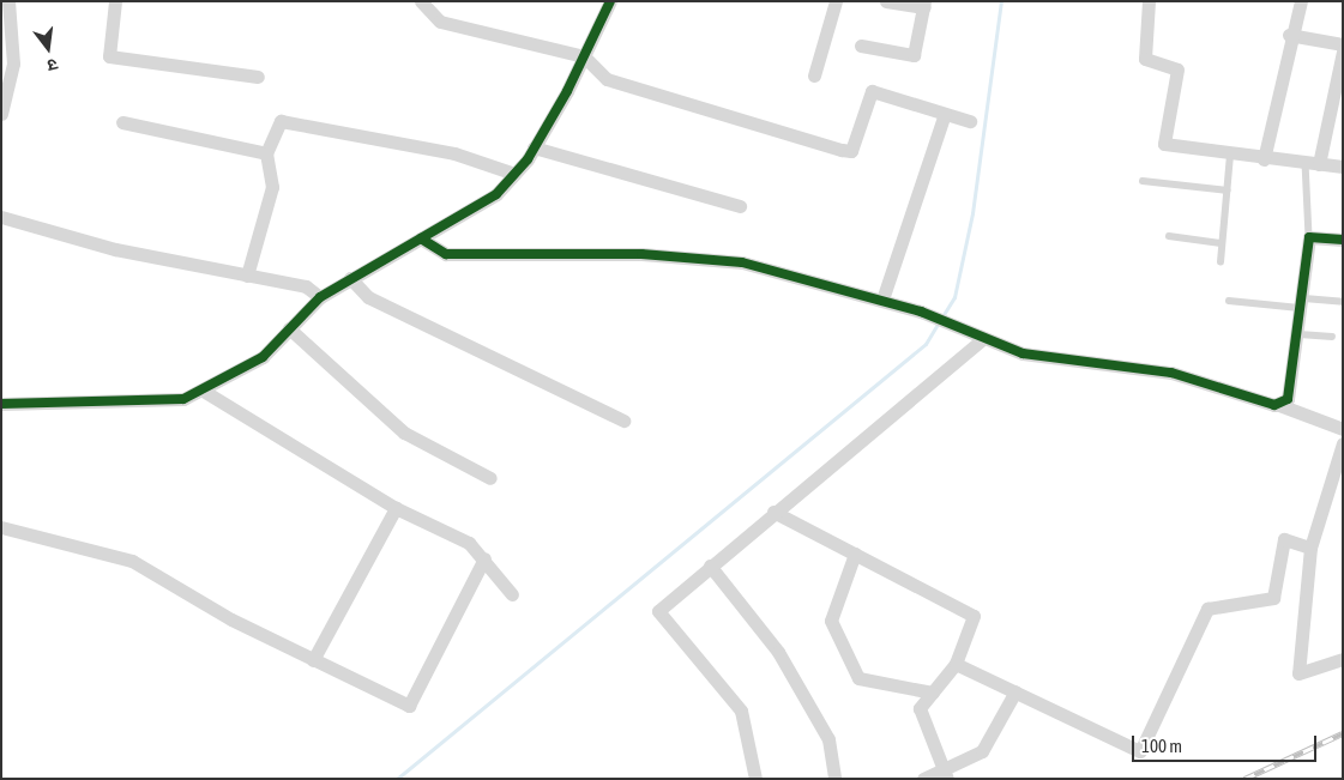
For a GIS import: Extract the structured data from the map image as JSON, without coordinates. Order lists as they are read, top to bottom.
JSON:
{
  "scale_bar": "100 m",
  "north": "bottom"
}
